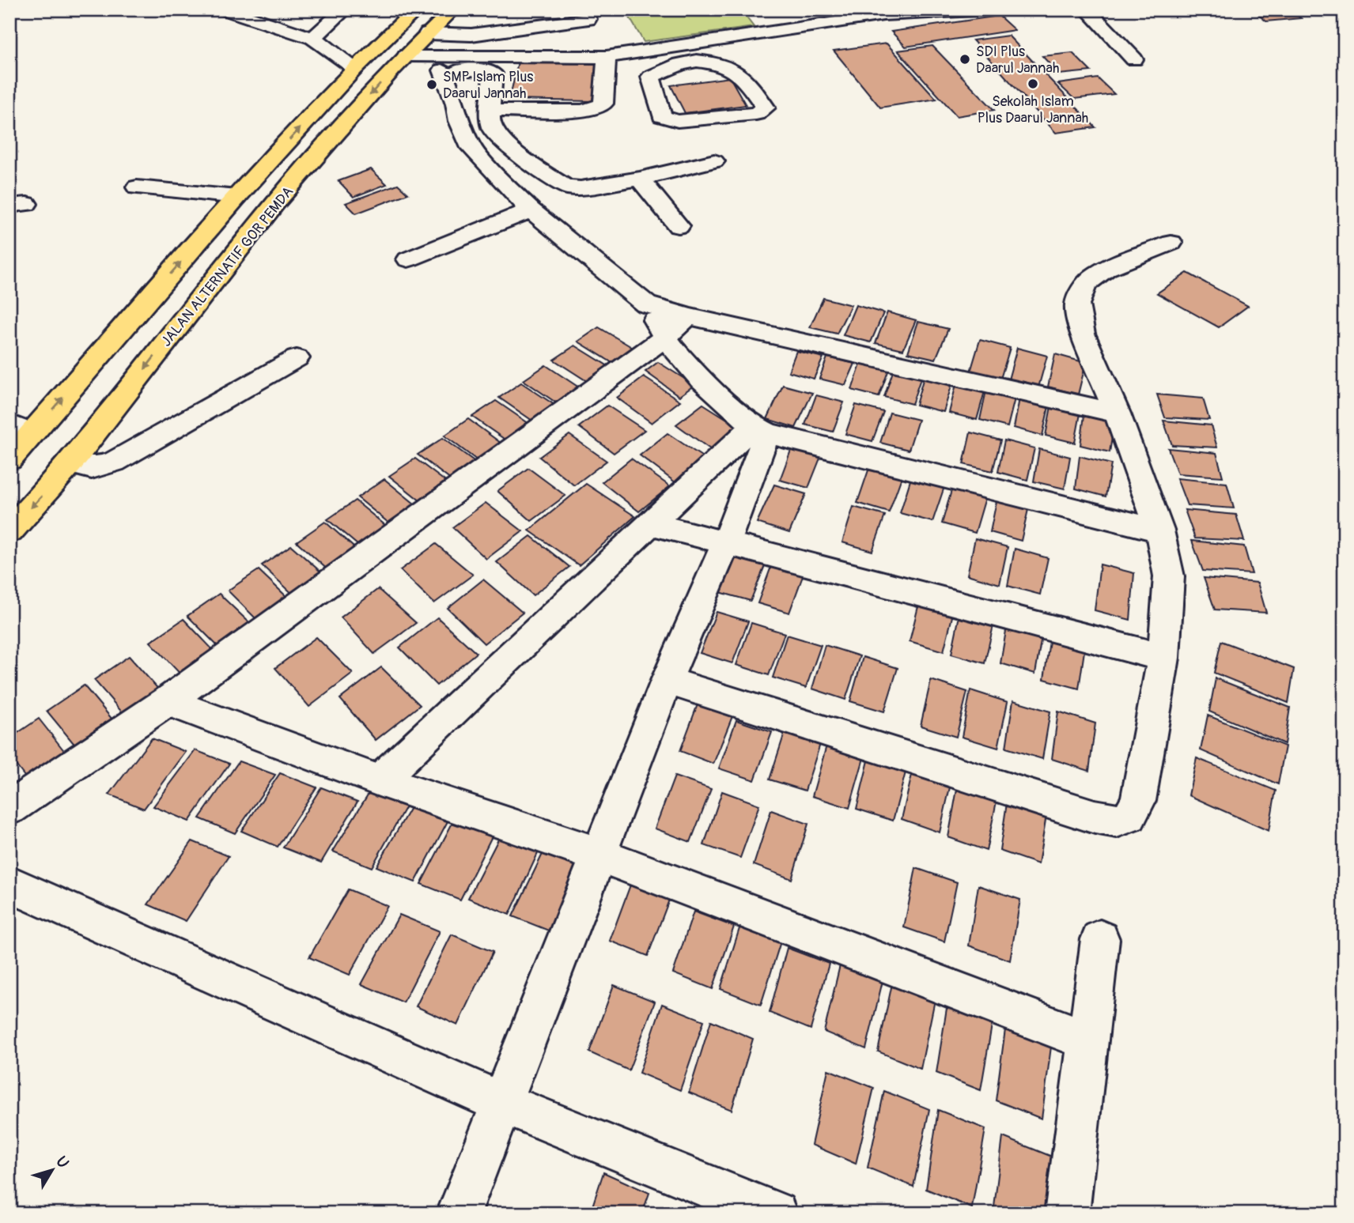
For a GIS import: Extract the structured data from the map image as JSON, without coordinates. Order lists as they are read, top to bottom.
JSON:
{
  "streets": {
    "main road": ["JALAN ALTERNATIF GOR PEMDA"]
  },
  "places": ["SDI Plus Daarul Jannah", "Sekolah Islam Plus Daarul Jannah", "SMP Islam Plus Daarul Jannah"],
  "north": "top right"
}
